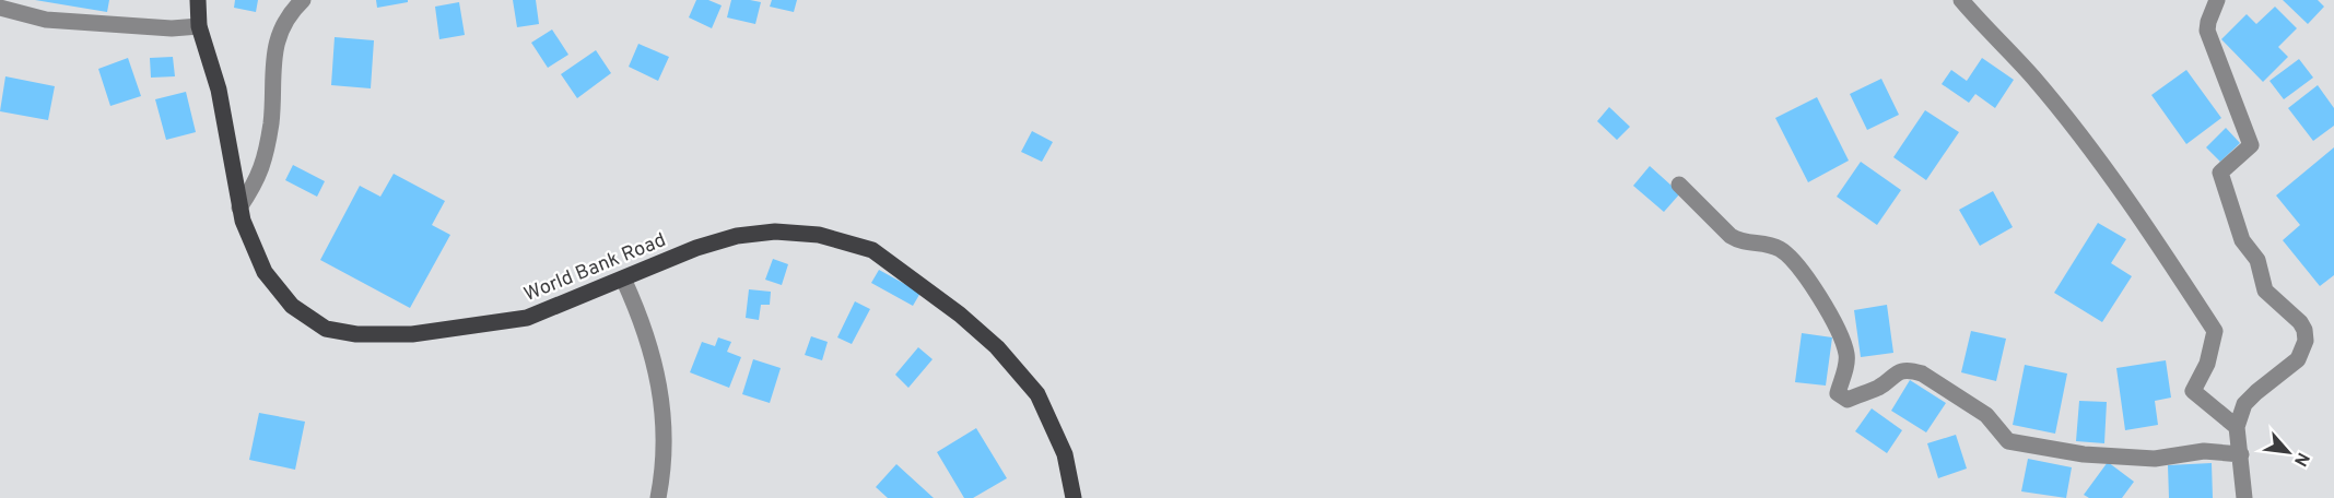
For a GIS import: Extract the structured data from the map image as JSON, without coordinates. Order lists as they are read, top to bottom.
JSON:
{
  "streets": {
    "main road": ["World Bank Road"]
  },
  "north": "bottom right"
}
